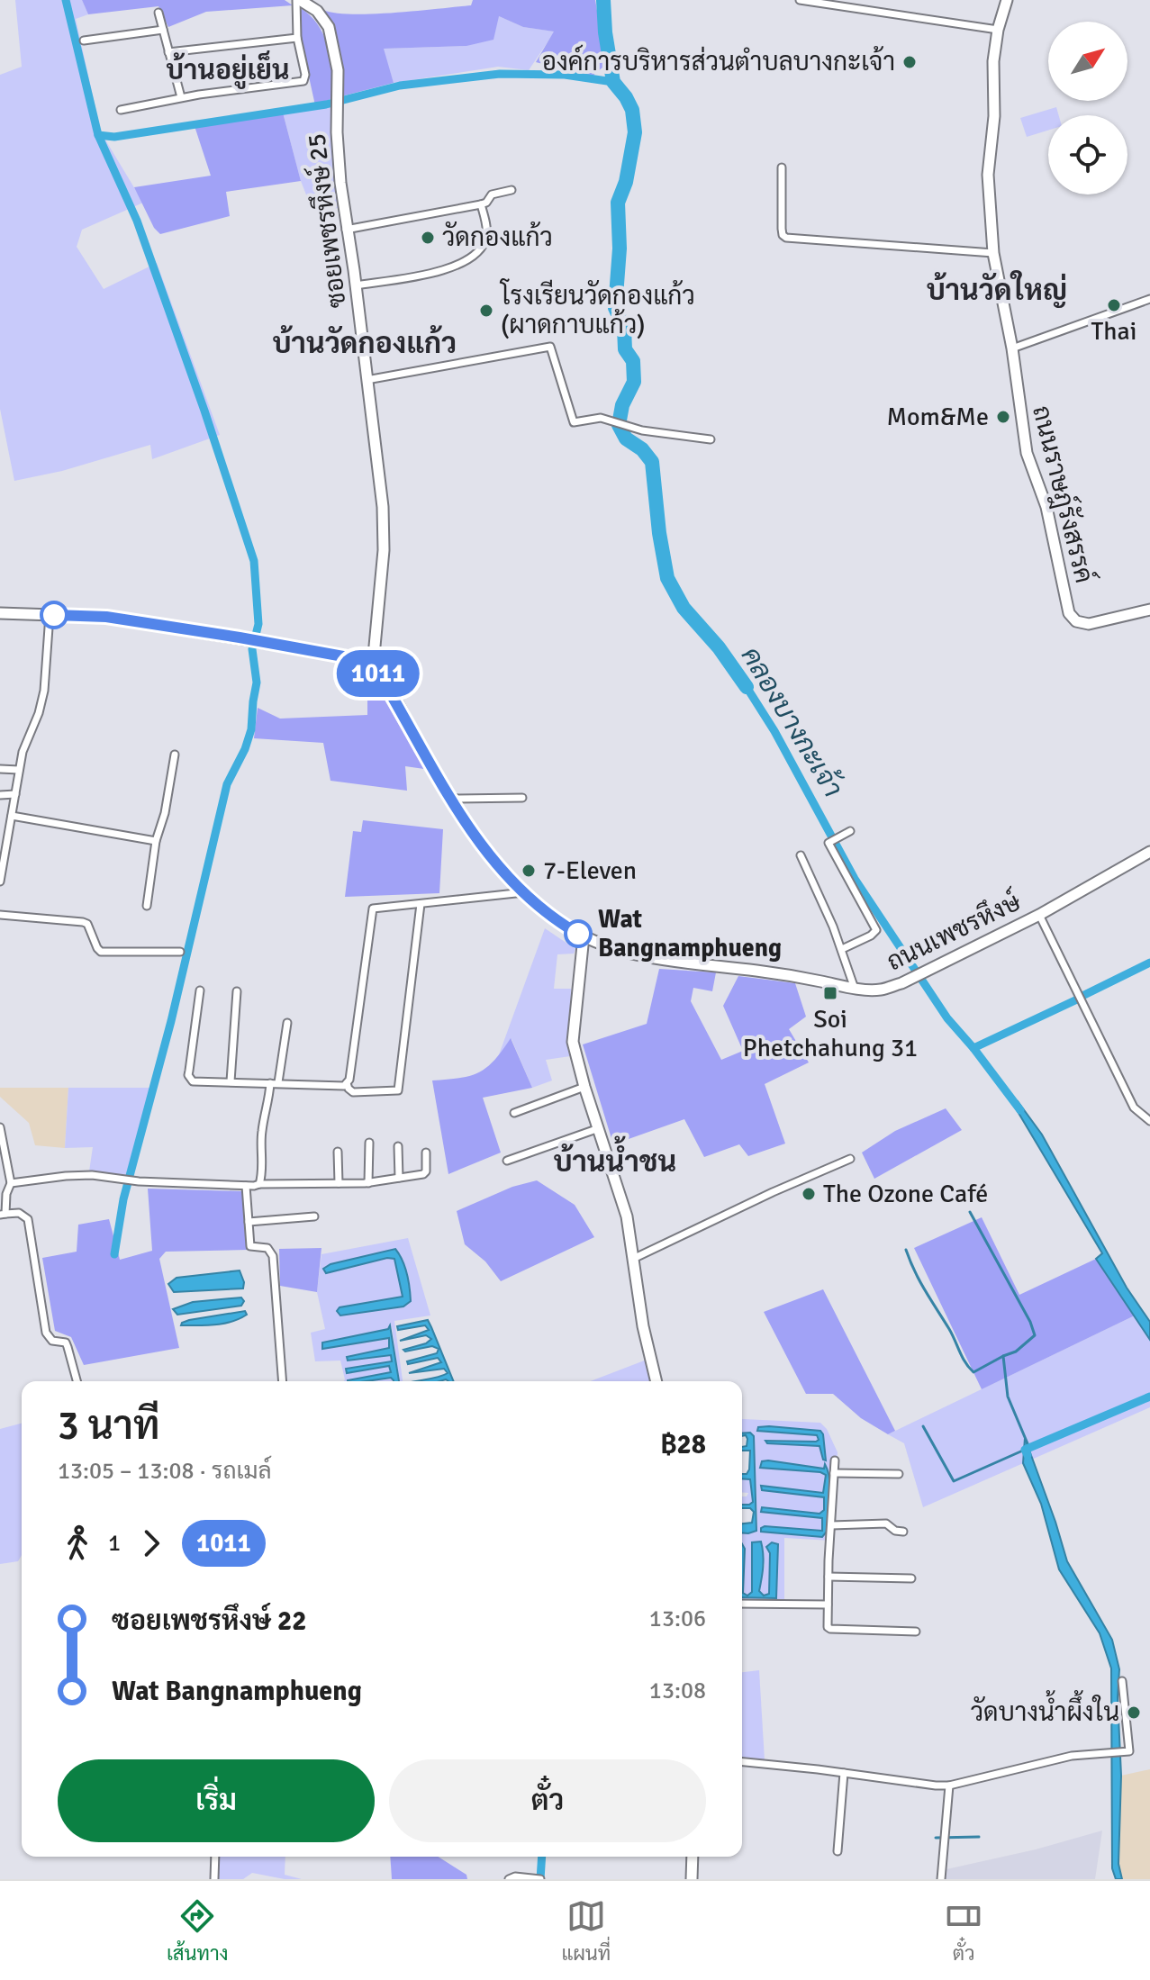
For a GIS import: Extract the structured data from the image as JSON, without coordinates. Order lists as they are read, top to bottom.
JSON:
{
  "streets": {
    "street": ["ซอยเพชรหึงษ์ 25", "ถนนราษฎ์รังสรรค์", "ถนนเพชรหึงษ์"]
  },
  "crossings": [
    ["ซอยเพชรหึงษ์ 25", "ถนนเพชรหึงษ์"]
  ],
  "districts": [
    "บ้านอยู่เย็น",
    "บ้านวัดใหญ่",
    "บ้านวัดกองแก้ว",
    "บ้านน้ำชน"
  ],
  "water": ["คลองบางกะเจ้า"],
  "places": {
    "other": [
      "องค์การบริหารส่วนตำบลบางกะเจ้า",
      "วัดกองแก้ว",
      "Thai",
      "โรงเรียนวัดกองแก้ว (ผาดกาบแก้ว)",
      "Mom&Me",
      "7-Eleven",
      "Wat Bangnamphueng",
      "The Ozone Café",
      "วัดบางน้ำผึ้งใน"
    ],
    "transit": ["Soi Phetchahung 31"]
  },
  "lines": ["bus line 1011"],
  "north": "top right",
  "page": {
    "on_map": "1011",
    "heading": ["3 นาที", "13:05 – 13:08 · รถเมล์", "฿28"],
    "legs": ["1", "1011"],
    "list": [
      {
        "name": "ซอยเพชรหึงษ์ 22",
        "value": "13:06"
      },
      {
        "name": "Wat Bangnamphueng",
        "value": "13:08"
      }
    ],
    "buttons": ["เริ่ม", "ตั๋ว"],
    "tabs": ["เส้นทาง", "แผนที่", "ตั๋ว"]
  }
}
